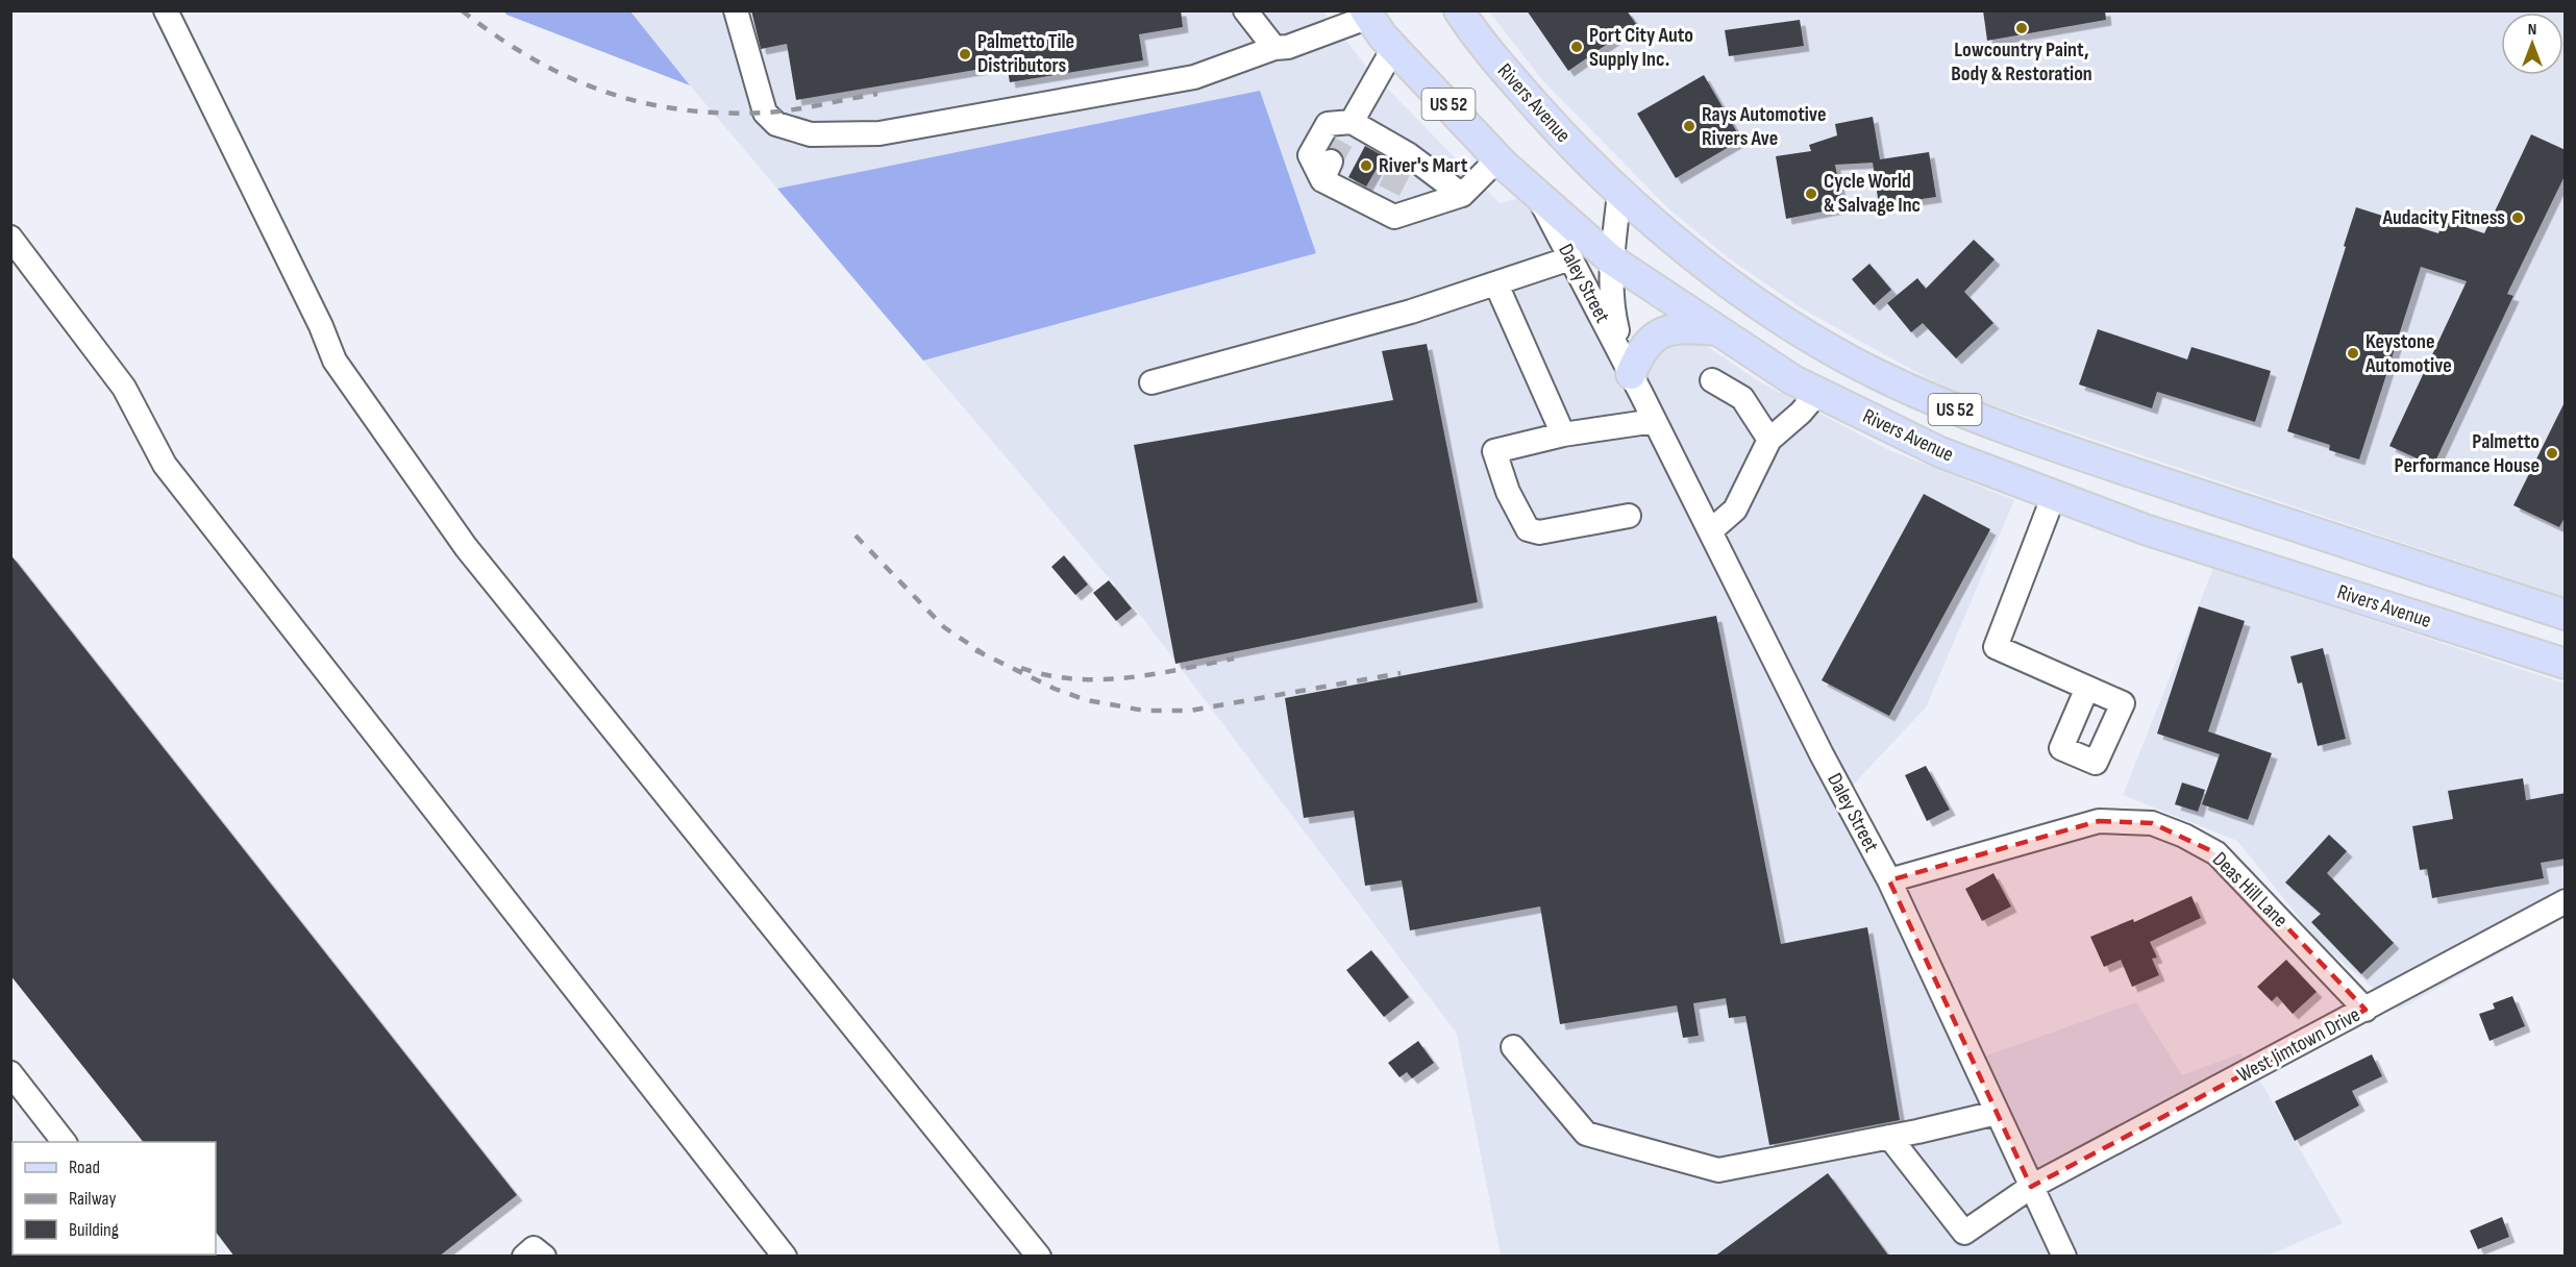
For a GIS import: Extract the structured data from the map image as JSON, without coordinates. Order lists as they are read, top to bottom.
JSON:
{
  "streets": {
    "main road": ["Rivers Avenue", "US 52"],
    "street": ["Daley Street", "Deas Hill Lane", "West Jimtown Drive"]
  },
  "crossings": [
    ["Rivers Avenue", "Daley Street"],
    ["Daley Street", "Deas Hill Lane"],
    ["Daley Street", "West Jimtown Drive"],
    ["Deas Hill Lane", "West Jimtown Drive"]
  ],
  "places": [
    "Lowcountry Paint, Body & Restoration",
    "Port City Auto Supply Inc.",
    "Palmetto Tile Distributors",
    "Rays Automotive Rivers Ave",
    "River's Mart",
    "Cycle World & Salvage Inc",
    "Audacity Fitness",
    "Keystone Automotive",
    "Palmetto Performance House"
  ],
  "legend": ["Road", "Railway", "Building"],
  "north": "top"
}
